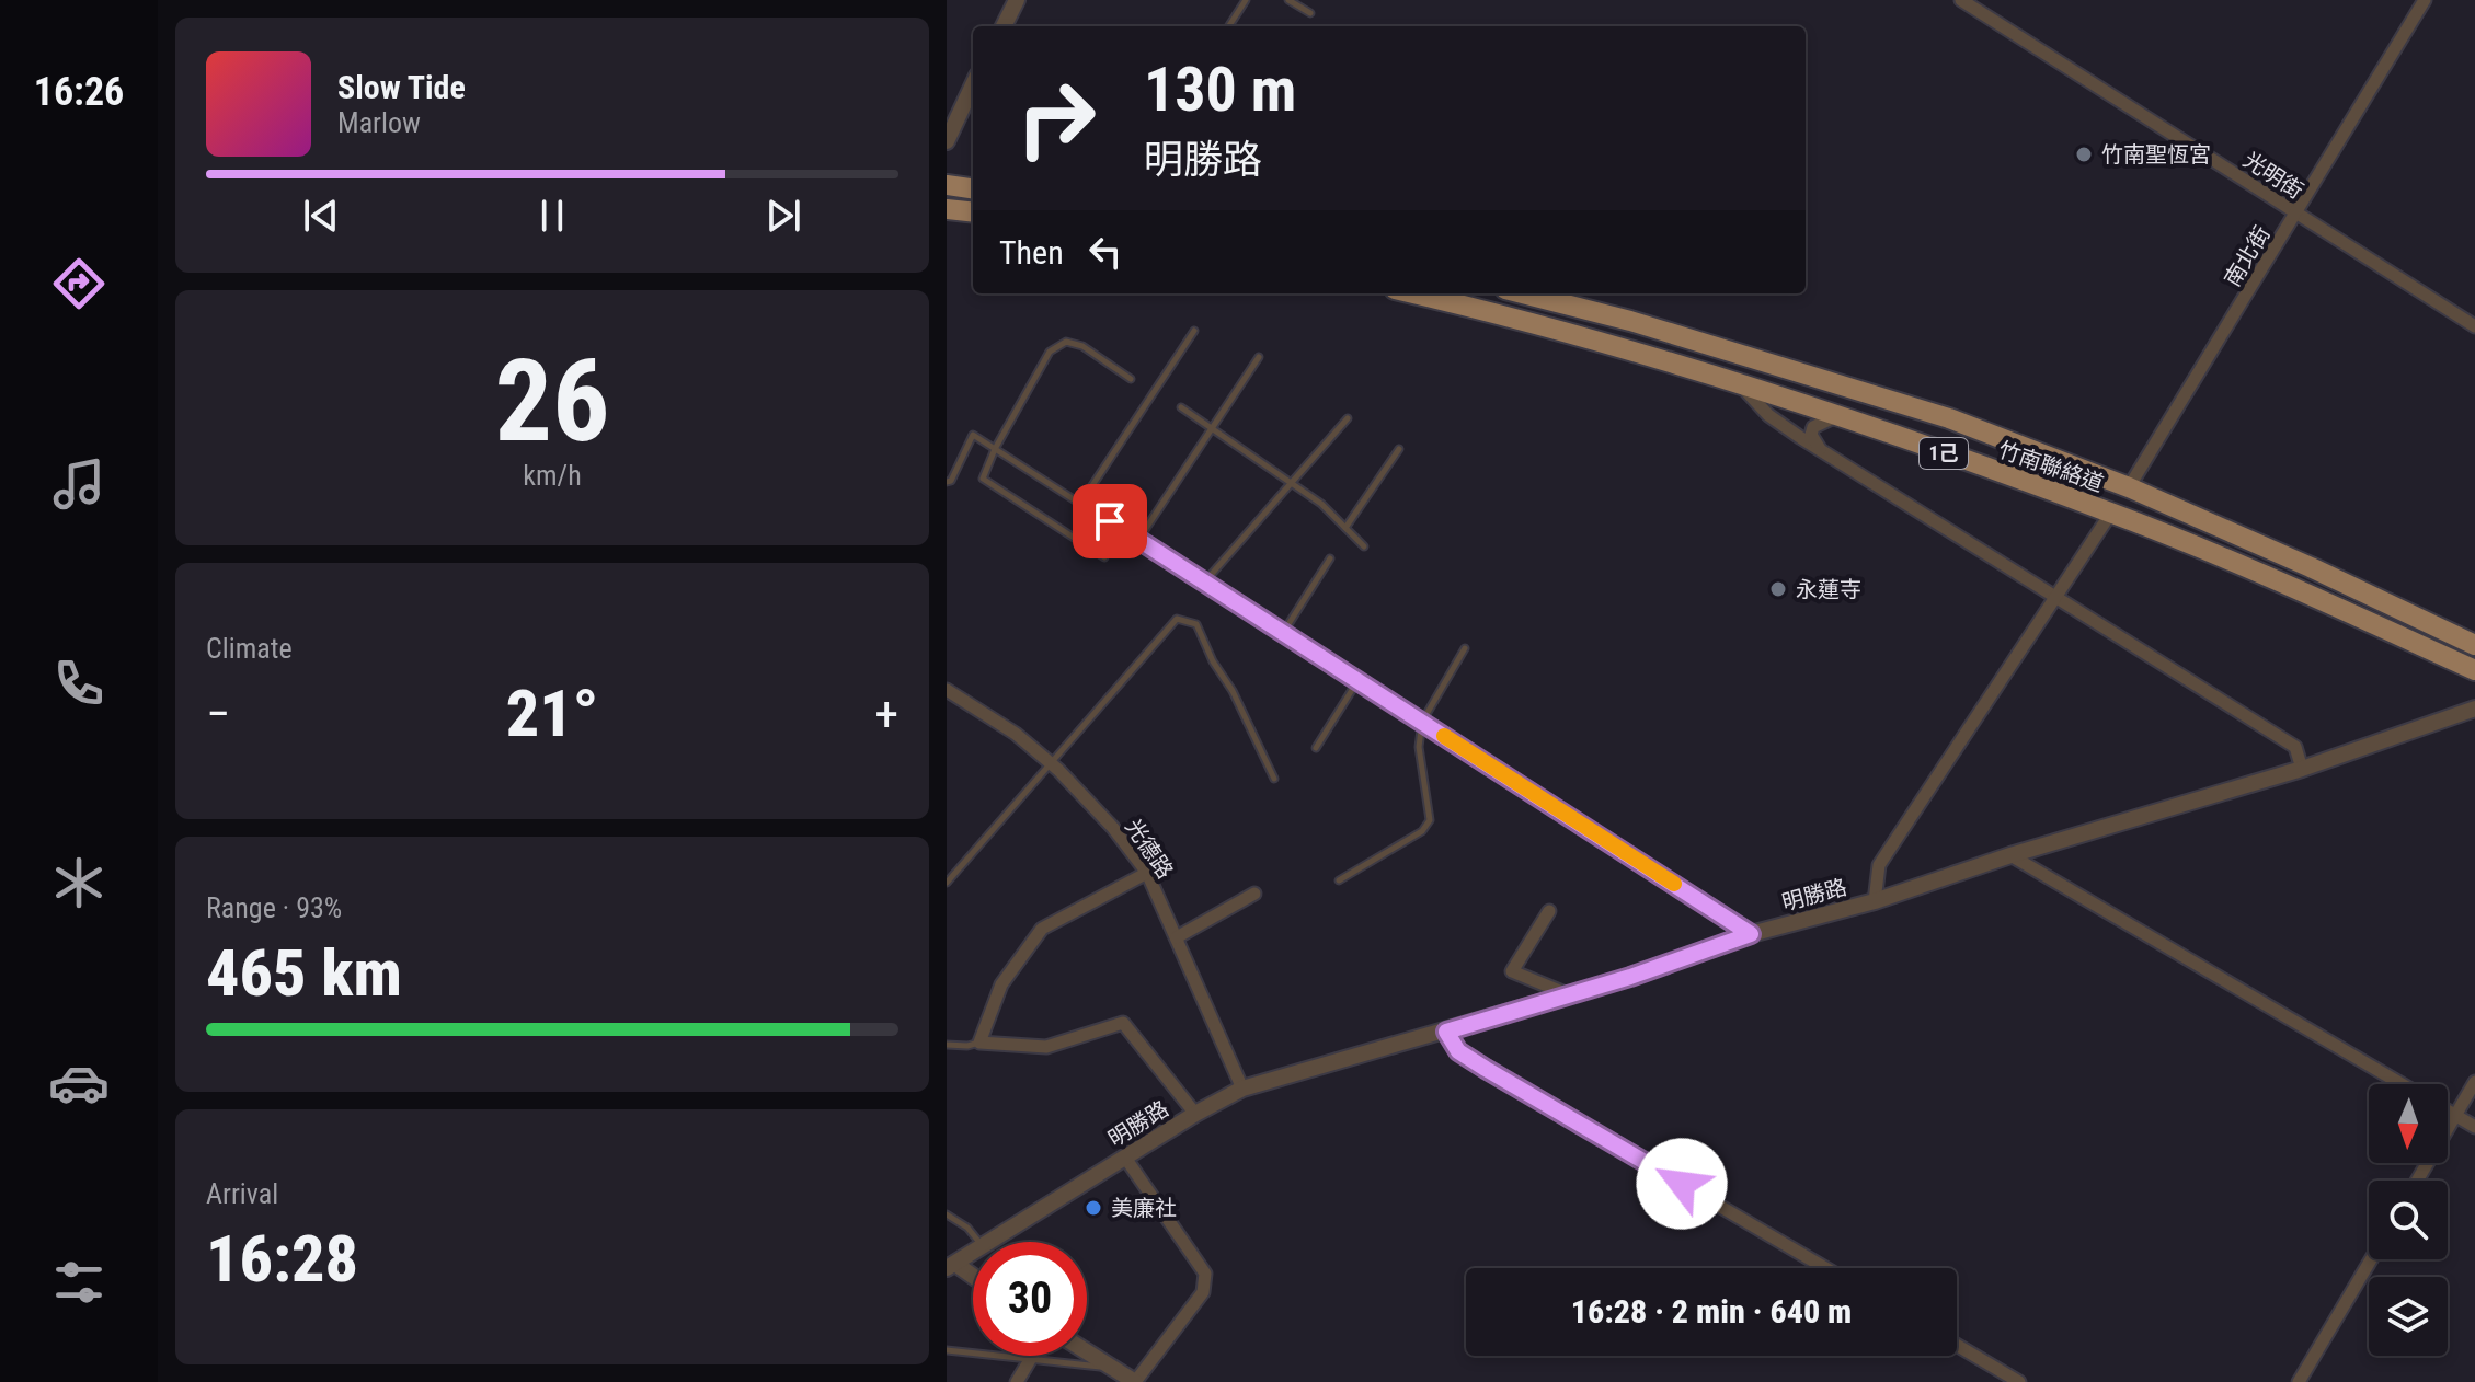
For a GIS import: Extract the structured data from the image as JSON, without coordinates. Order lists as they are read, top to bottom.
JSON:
{
  "streets": {
    "main road": ["1己", "竹南聯絡道"],
    "street": [
      "光明街",
      "南北街",
      "光德路",
      "明勝路"
    ]
  },
  "crossings": [
    ["光明街", "南北街"],
    ["南北街", "竹南聯絡道"],
    ["光德路", "明勝路"]
  ],
  "places": ["竹南聖恆宮", "永蓮寺", "美廉社"],
  "north": "bottom",
  "page": {
    "tabs": "16:26",
    "turn": ["130 m", "明勝路"],
    "song": ["Slow Tide", "Marlow"],
    "then": "Then",
    "tile": [
      ["26", "km/h"],
      "Climate",
      ["Range · 93%", "465 km"],
      ["Arrival", "16:28"]
    ],
    "heat": ["−", "21°", "+"],
    "limit": "30",
    "trip": "16:28 · 2 min · 640 m"
  }
}
